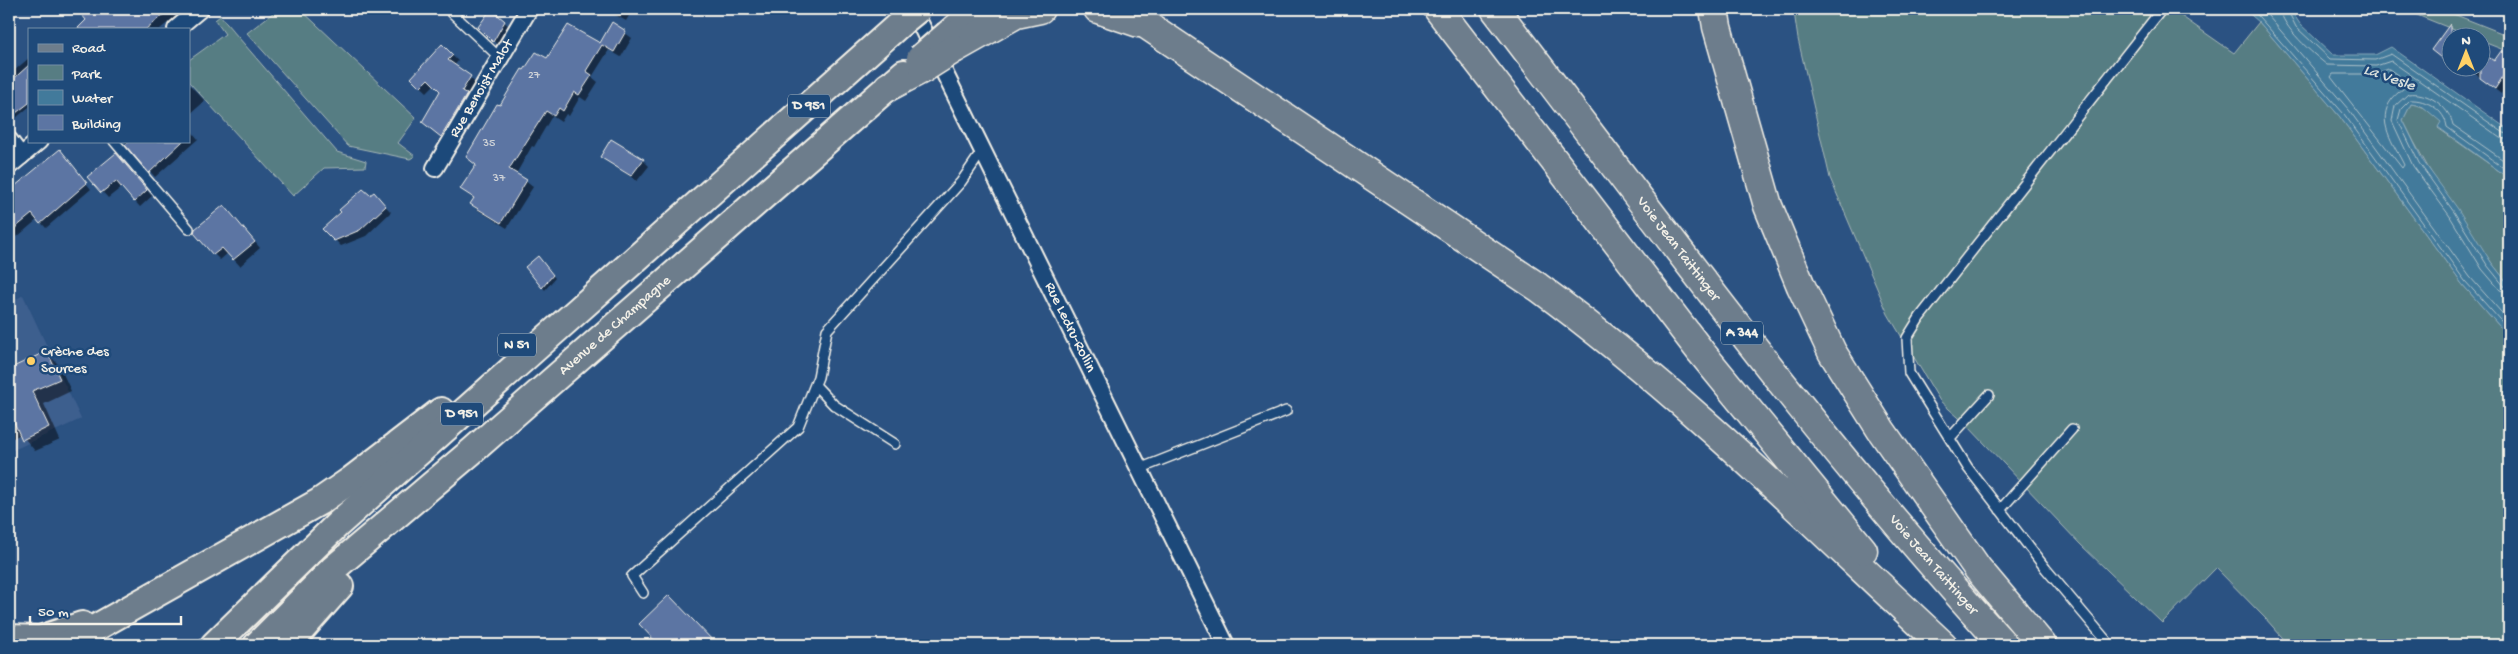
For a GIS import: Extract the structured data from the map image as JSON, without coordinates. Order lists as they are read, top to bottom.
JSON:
{
  "streets": {
    "highway": ["Voie Jean Taittinger", "A 344"],
    "main road": ["D 951", "Avenue de Champagne", "N 51"],
    "street": ["Rue Benoist Malot", "Rue Ledru-Rollin"]
  },
  "crossings": [
    ["D 951", "Rue Ledru-Rollin"],
    ["D 951", "N 51"]
  ],
  "water": ["La Vesle"],
  "places": ["Crèche des Sources"],
  "house_numbers": ["27", "35", "37"],
  "legend": [
    "Road",
    "Park",
    "Water",
    "Building"
  ],
  "scale_bar": "50 m",
  "north": "top"
}
